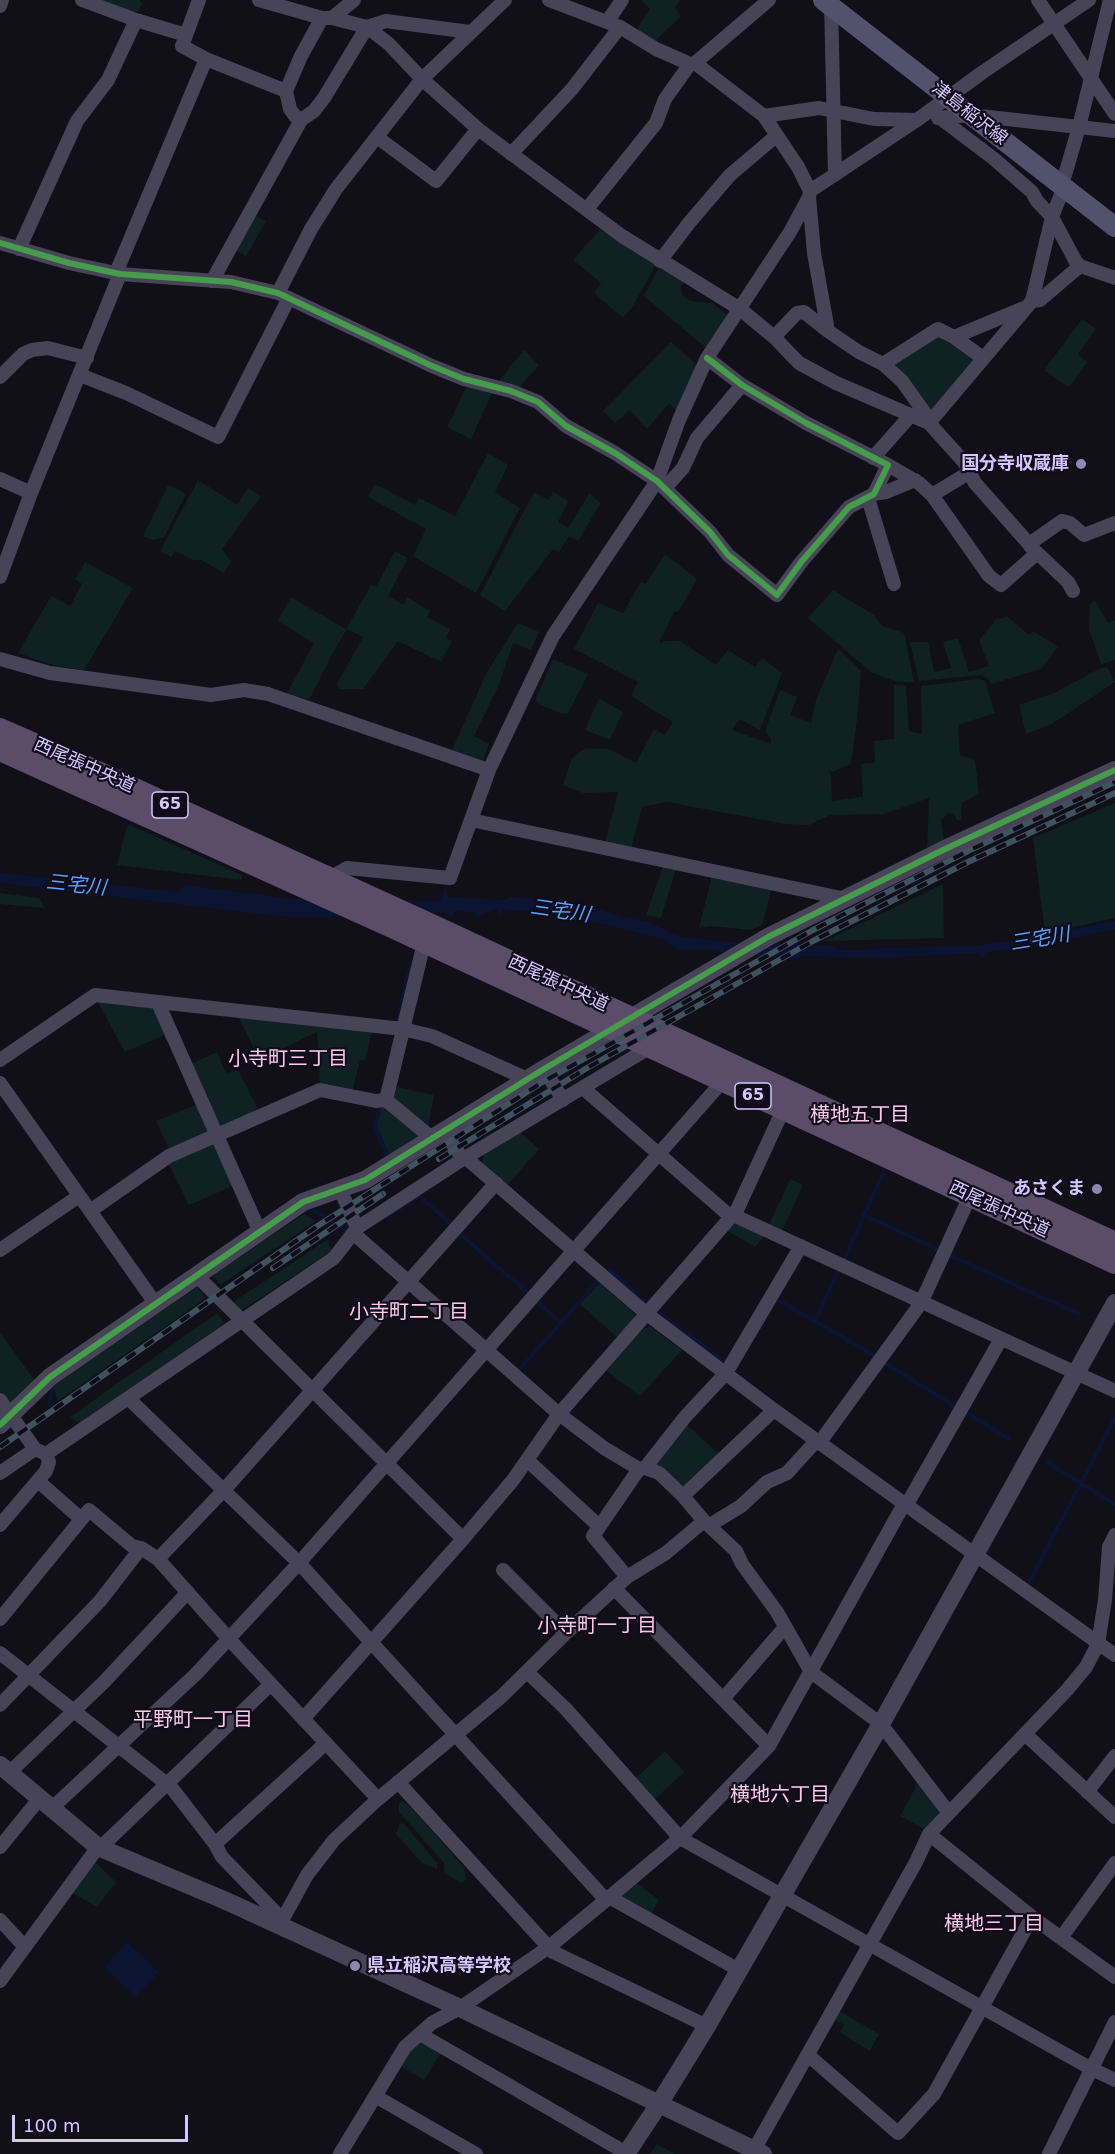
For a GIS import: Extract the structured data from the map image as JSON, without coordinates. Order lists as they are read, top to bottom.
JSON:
{
  "streets": {
    "main road": ["津島稲沢線", "西尾張中央道", "65"]
  },
  "districts": [
    "小寺町三丁目",
    "横地五丁目",
    "小寺町二丁目",
    "小寺町一丁目",
    "平野町一丁目",
    "横地六丁目",
    "横地三丁目"
  ],
  "water": ["三宅川"],
  "places": ["国分寺収蔵庫", "あさくま", "県立稲沢高等学校"],
  "scale_bar": "100 m"
}
